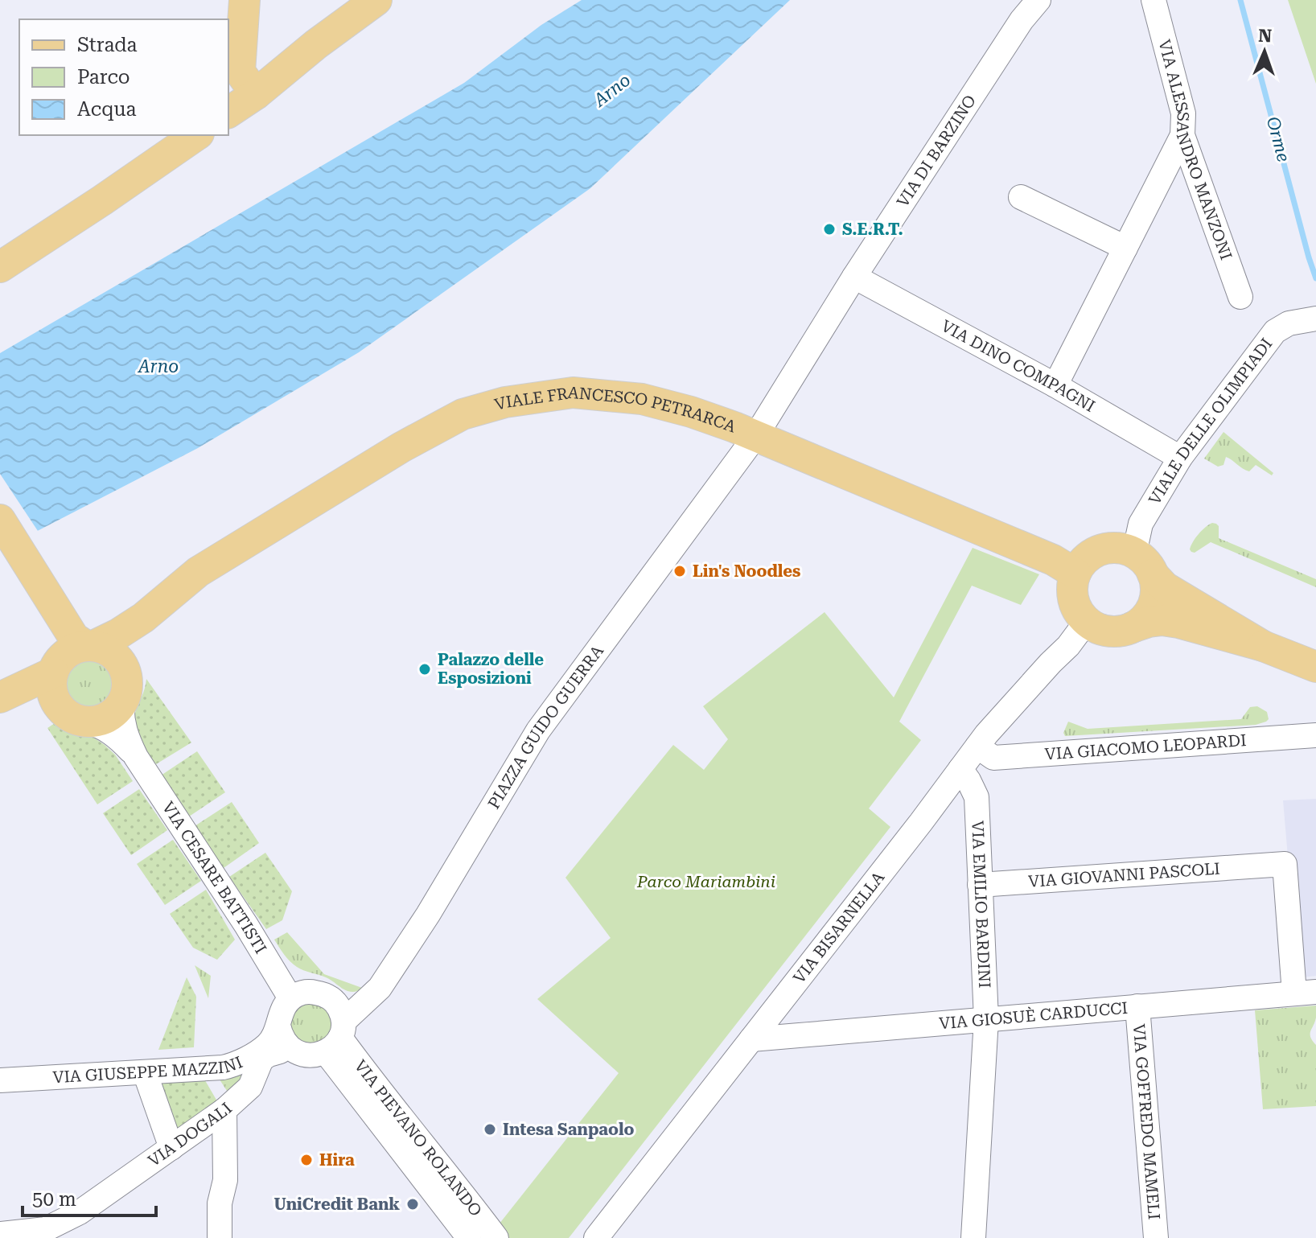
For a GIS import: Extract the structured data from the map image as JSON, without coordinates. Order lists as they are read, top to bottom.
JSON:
{
  "streets": {
    "main road": ["VIALE FRANCESCO PETRARCA"],
    "street": [
      "VIA ALESSANDRO MANZONI",
      "VIA DI BARZINO",
      "VIA DINO COMPAGNI",
      "VIALE DELLE OLIMPIADI",
      "PIAZZA GUIDO GUERRA",
      "VIA GIACOMO LEOPARDI",
      "VIA GIOVANNI PASCOLI",
      "VIA CESARE BATTISTI",
      "VIA EMILIO BARDINI",
      "VIA BISARNELLA",
      "VIA GIOSUÈ CARDUCCI",
      "VIA GIUSEPPE MAZZINI",
      "VIA GOFFREDO MAMELI",
      "VIA DOGALI",
      "VIA PIEVANO ROLANDO"
    ]
  },
  "crossings": [
    ["VIA DI BARZINO", "VIA DINO COMPAGNI"],
    ["VIA DI BARZINO", "VIALE FRANCESCO PETRARCA"],
    ["VIA DI BARZINO", "PIAZZA GUIDO GUERRA"],
    ["VIA DINO COMPAGNI", "VIALE DELLE OLIMPIADI"],
    ["VIALE FRANCESCO PETRARCA", "VIALE DELLE OLIMPIADI"],
    ["VIALE FRANCESCO PETRARCA", "PIAZZA GUIDO GUERRA"],
    ["VIALE FRANCESCO PETRARCA", "VIA CESARE BATTISTI"],
    ["VIALE FRANCESCO PETRARCA", "VIA BISARNELLA"],
    ["VIALE DELLE OLIMPIADI", "VIA BISARNELLA"],
    ["PIAZZA GUIDO GUERRA", "VIA CESARE BATTISTI"],
    ["PIAZZA GUIDO GUERRA", "VIA GIUSEPPE MAZZINI"],
    ["PIAZZA GUIDO GUERRA", "VIA DOGALI"],
    ["PIAZZA GUIDO GUERRA", "VIA PIEVANO ROLANDO"],
    ["VIA GIACOMO LEOPARDI", "VIA BISARNELLA"],
    ["VIA GIOVANNI PASCOLI", "VIA EMILIO BARDINI"],
    ["VIA GIOVANNI PASCOLI", "VIA GIOSUÈ CARDUCCI"],
    ["VIA CESARE BATTISTI", "VIA GIUSEPPE MAZZINI"],
    ["VIA CESARE BATTISTI", "VIA DOGALI"],
    ["VIA CESARE BATTISTI", "VIA PIEVANO ROLANDO"],
    ["VIA EMILIO BARDINI", "VIA BISARNELLA"],
    ["VIA EMILIO BARDINI", "VIA GIOSUÈ CARDUCCI"],
    ["VIA BISARNELLA", "VIA GIOSUÈ CARDUCCI"],
    ["VIA GIOSUÈ CARDUCCI", "VIA GOFFREDO MAMELI"],
    ["VIA GIUSEPPE MAZZINI", "VIA DOGALI"],
    ["VIA GIUSEPPE MAZZINI", "VIA PIEVANO ROLANDO"],
    ["VIA DOGALI", "VIA PIEVANO ROLANDO"]
  ],
  "water": ["Arno", "Orme"],
  "parks": ["Parco Mariambini"],
  "places": [
    "S.E.R.T.",
    "Lin's Noodles",
    "Palazzo delle Esposizioni",
    "Intesa Sanpaolo",
    "Hira",
    "UniCredit Bank"
  ],
  "legend": ["Strada", "Parco", "Acqua"],
  "scale_bar": "50 m",
  "north": "top"
}
